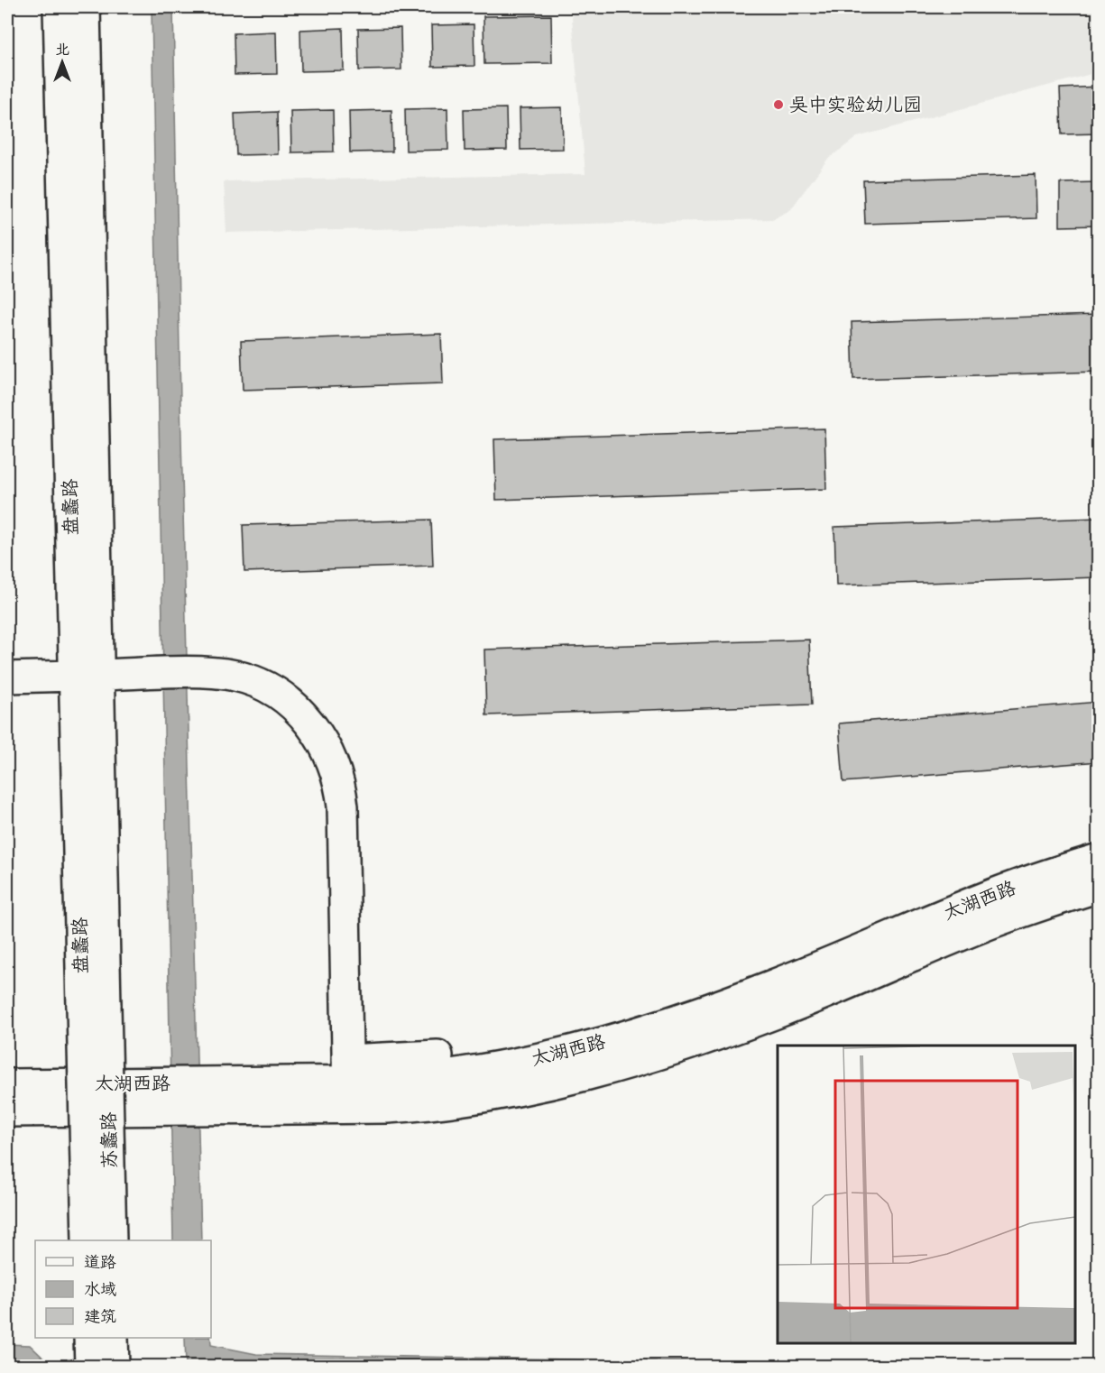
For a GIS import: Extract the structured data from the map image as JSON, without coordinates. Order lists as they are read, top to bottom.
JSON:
{
  "streets": {
    "main road": ["盘蠡路", "太湖西路", "苏蠡路"]
  },
  "crossings": [
    ["盘蠡路", "苏蠡路"]
  ],
  "places": ["吴中实验幼儿园"],
  "legend": ["道路", "水域", "建筑"],
  "north": "top"
}
